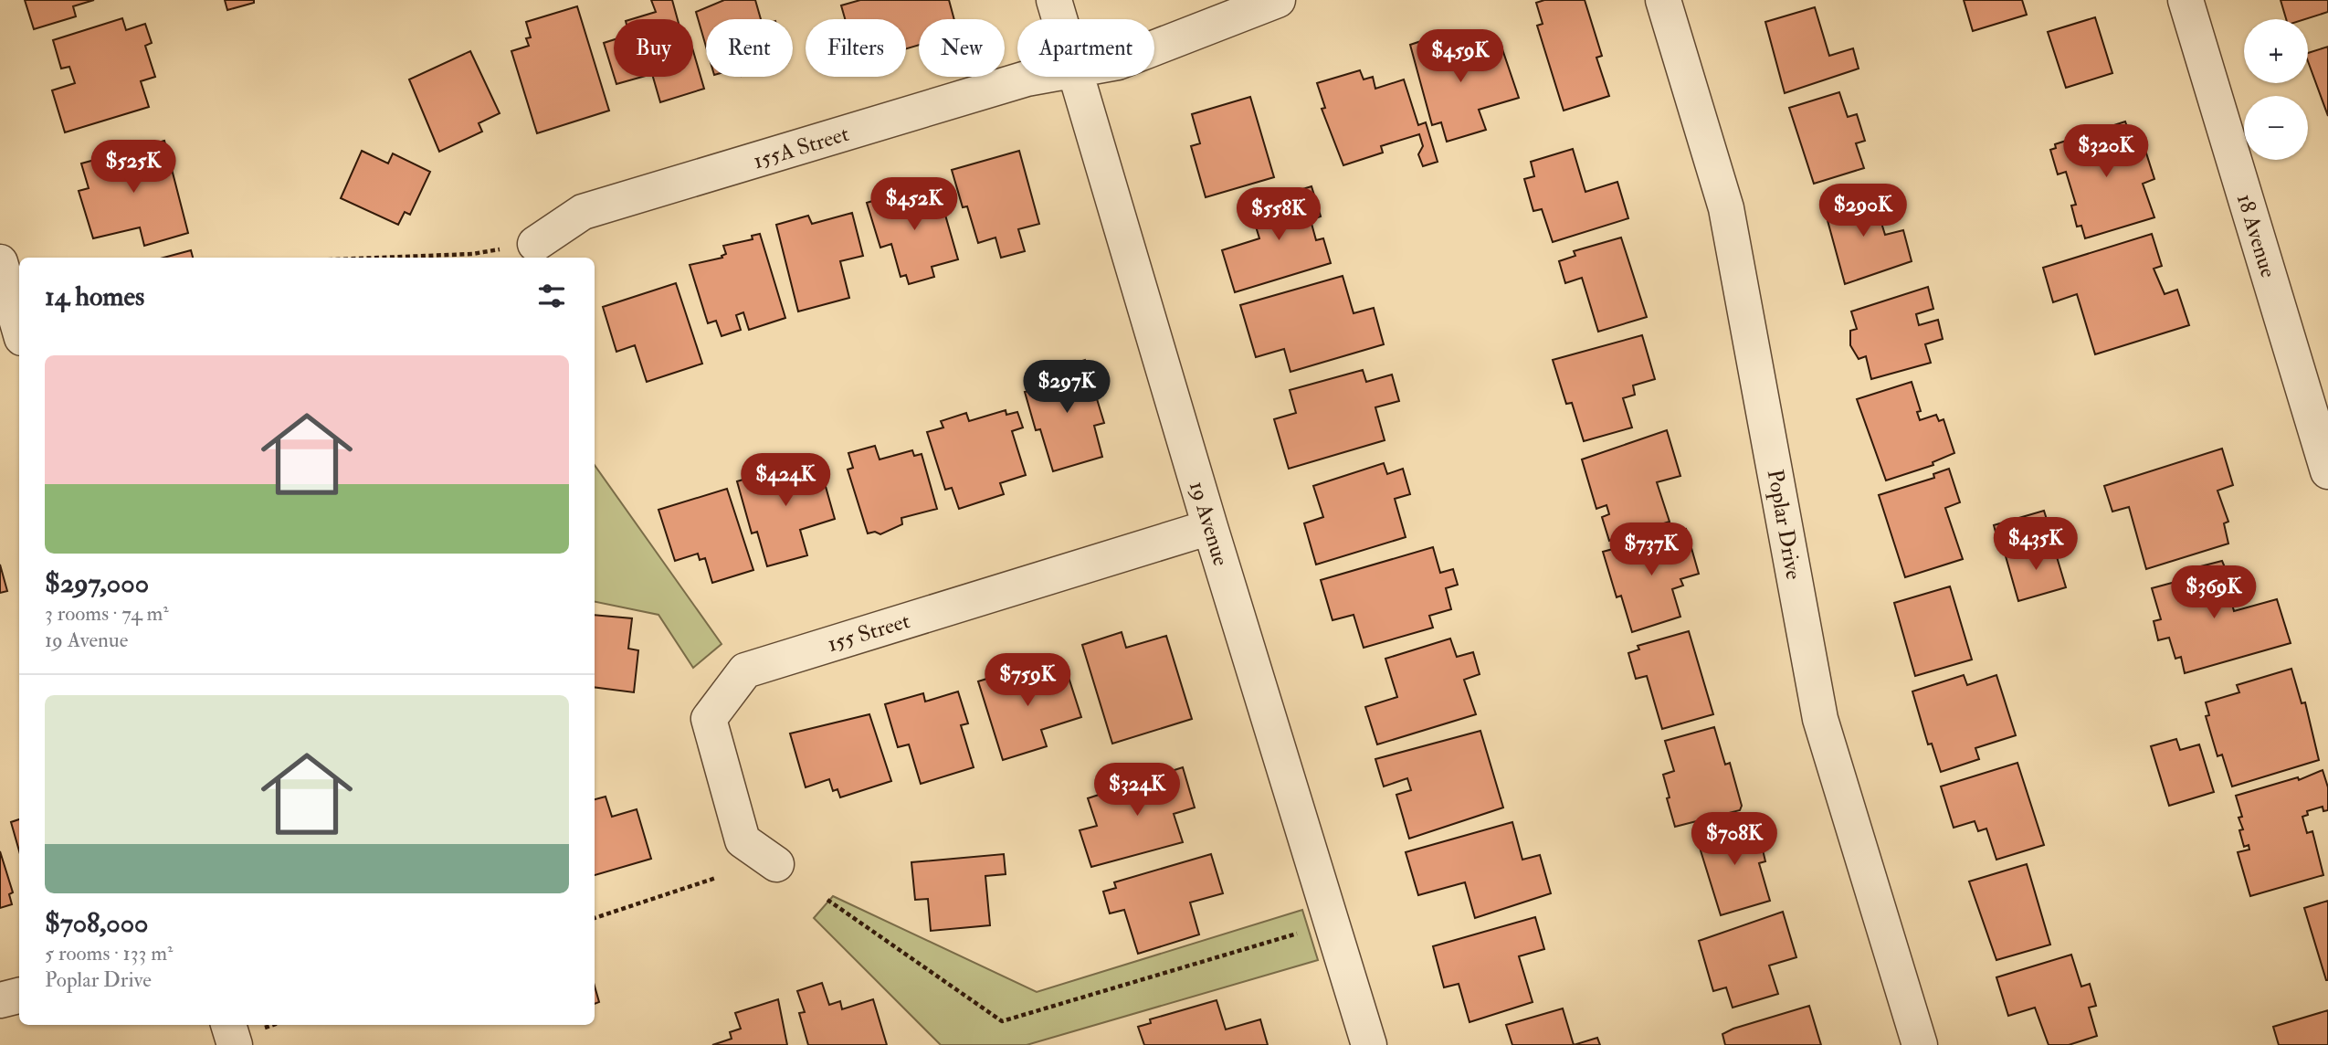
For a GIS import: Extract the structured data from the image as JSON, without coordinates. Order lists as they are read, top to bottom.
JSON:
{
  "streets": {
    "street": [
      "155A Street",
      "18 Avenue",
      "19 Avenue",
      "Poplar Drive",
      "155 Street"
    ]
  },
  "crossings": [
    ["19 Avenue", "155 Street"]
  ],
  "page": {
    "map_buttons": ["+", "−"],
    "chip": [
      "Buy",
      "Rent",
      "Filters",
      "New",
      "Apartment"
    ],
    "price": [
      "$459K",
      "$320K",
      "$525K",
      "$452K",
      "$290K",
      "$558K",
      "$297K",
      "$424K",
      "$435K",
      "$737K",
      "$369K",
      "$759K",
      "$324K",
      "$708K"
    ],
    "heading": "14 homes",
    "list": [
      {
        "name": "$297,000",
        "note": "3 rooms · 74 m² · 19 Avenue"
      },
      {
        "name": "$708,000",
        "note": "5 rooms · 133 m² · Poplar Drive"
      }
    ]
  }
}
